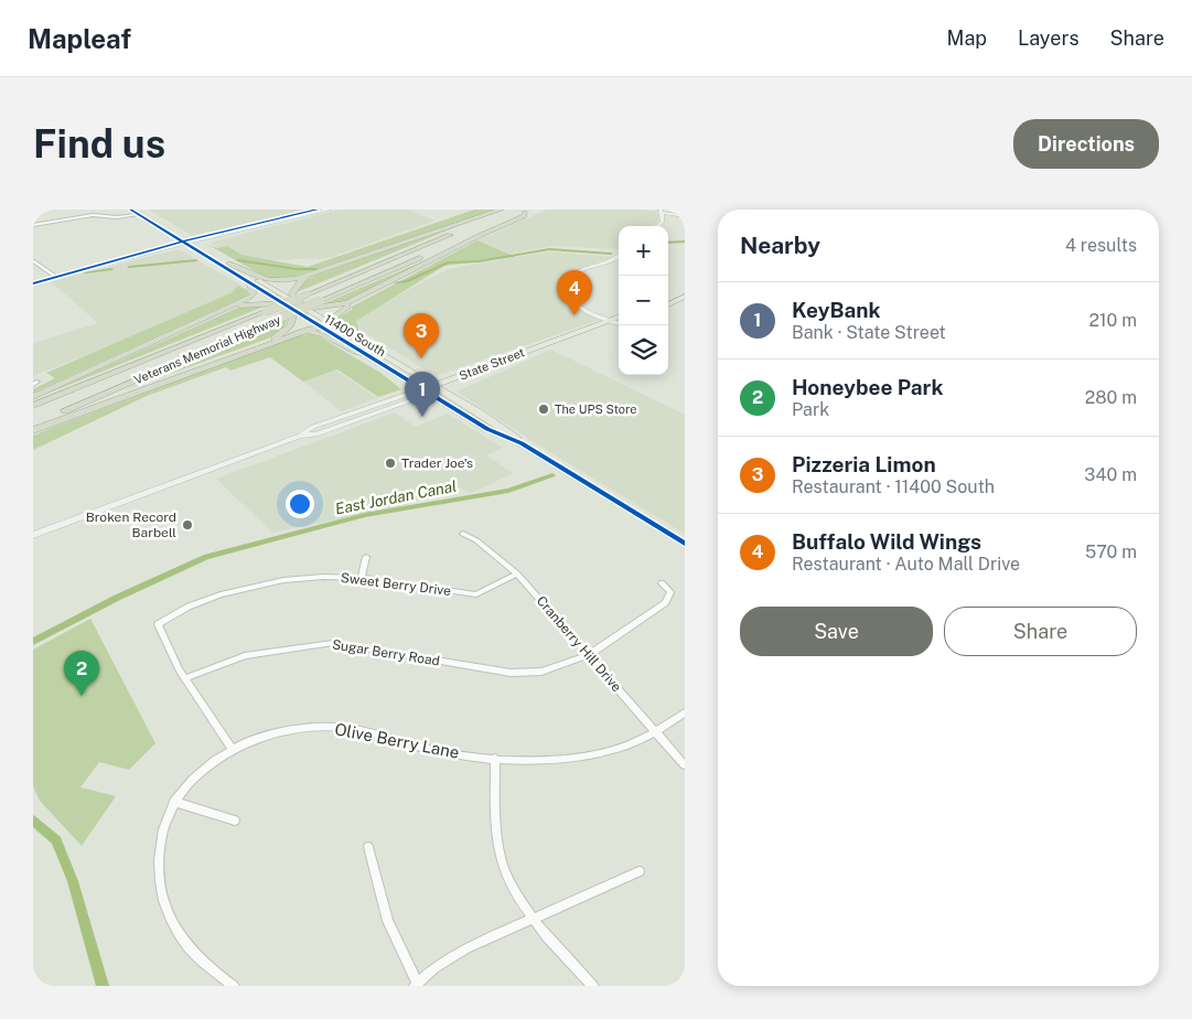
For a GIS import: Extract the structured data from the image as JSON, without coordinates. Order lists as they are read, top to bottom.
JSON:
{
  "streets": {
    "highway": ["Veterans Memorial Highway"],
    "main road": ["11400 South", "State Street"],
    "street": [
      "Sweet Berry Drive",
      "Cranberry Hill Drive",
      "Sugar Berry Road",
      "Olive Berry Lane"
    ]
  },
  "crossings": [
    ["11400 South", "State Street"],
    ["Sweet Berry Drive", "Cranberry Hill Drive"],
    ["Sweet Berry Drive", "Sugar Berry Road"],
    ["Sweet Berry Drive", "Olive Berry Lane"],
    ["Cranberry Hill Drive", "Sugar Berry Road"],
    ["Cranberry Hill Drive", "Olive Berry Lane"]
  ],
  "water": ["East Jordan Canal"],
  "places": ["The UPS Store", "Trader Joe's", "Broken Record Barbell"],
  "page": {
    "header": "Mapleaf",
    "nav": ["Map", "Layers", "Share"],
    "buttons": [
      "Directions",
      ["Save", "Share"]
    ],
    "title": "Find us",
    "heading": ["Nearby", "4 results"],
    "map_buttons": ["+", "−"],
    "pins": [
      "4",
      "3",
      "1",
      "2"
    ],
    "list": [
      {
        "mark": "1",
        "name": "KeyBank",
        "note": "Bank · State Street",
        "value": "210 m"
      },
      {
        "mark": "2",
        "name": "Honeybee Park",
        "note": "Park",
        "value": "280 m"
      },
      {
        "mark": "3",
        "name": "Pizzeria Limon",
        "note": "Restaurant · 11400 South",
        "value": "340 m"
      },
      {
        "mark": "4",
        "name": "Buffalo Wild Wings",
        "note": "Restaurant · Auto Mall Drive",
        "value": "570 m"
      }
    ]
  }
}
